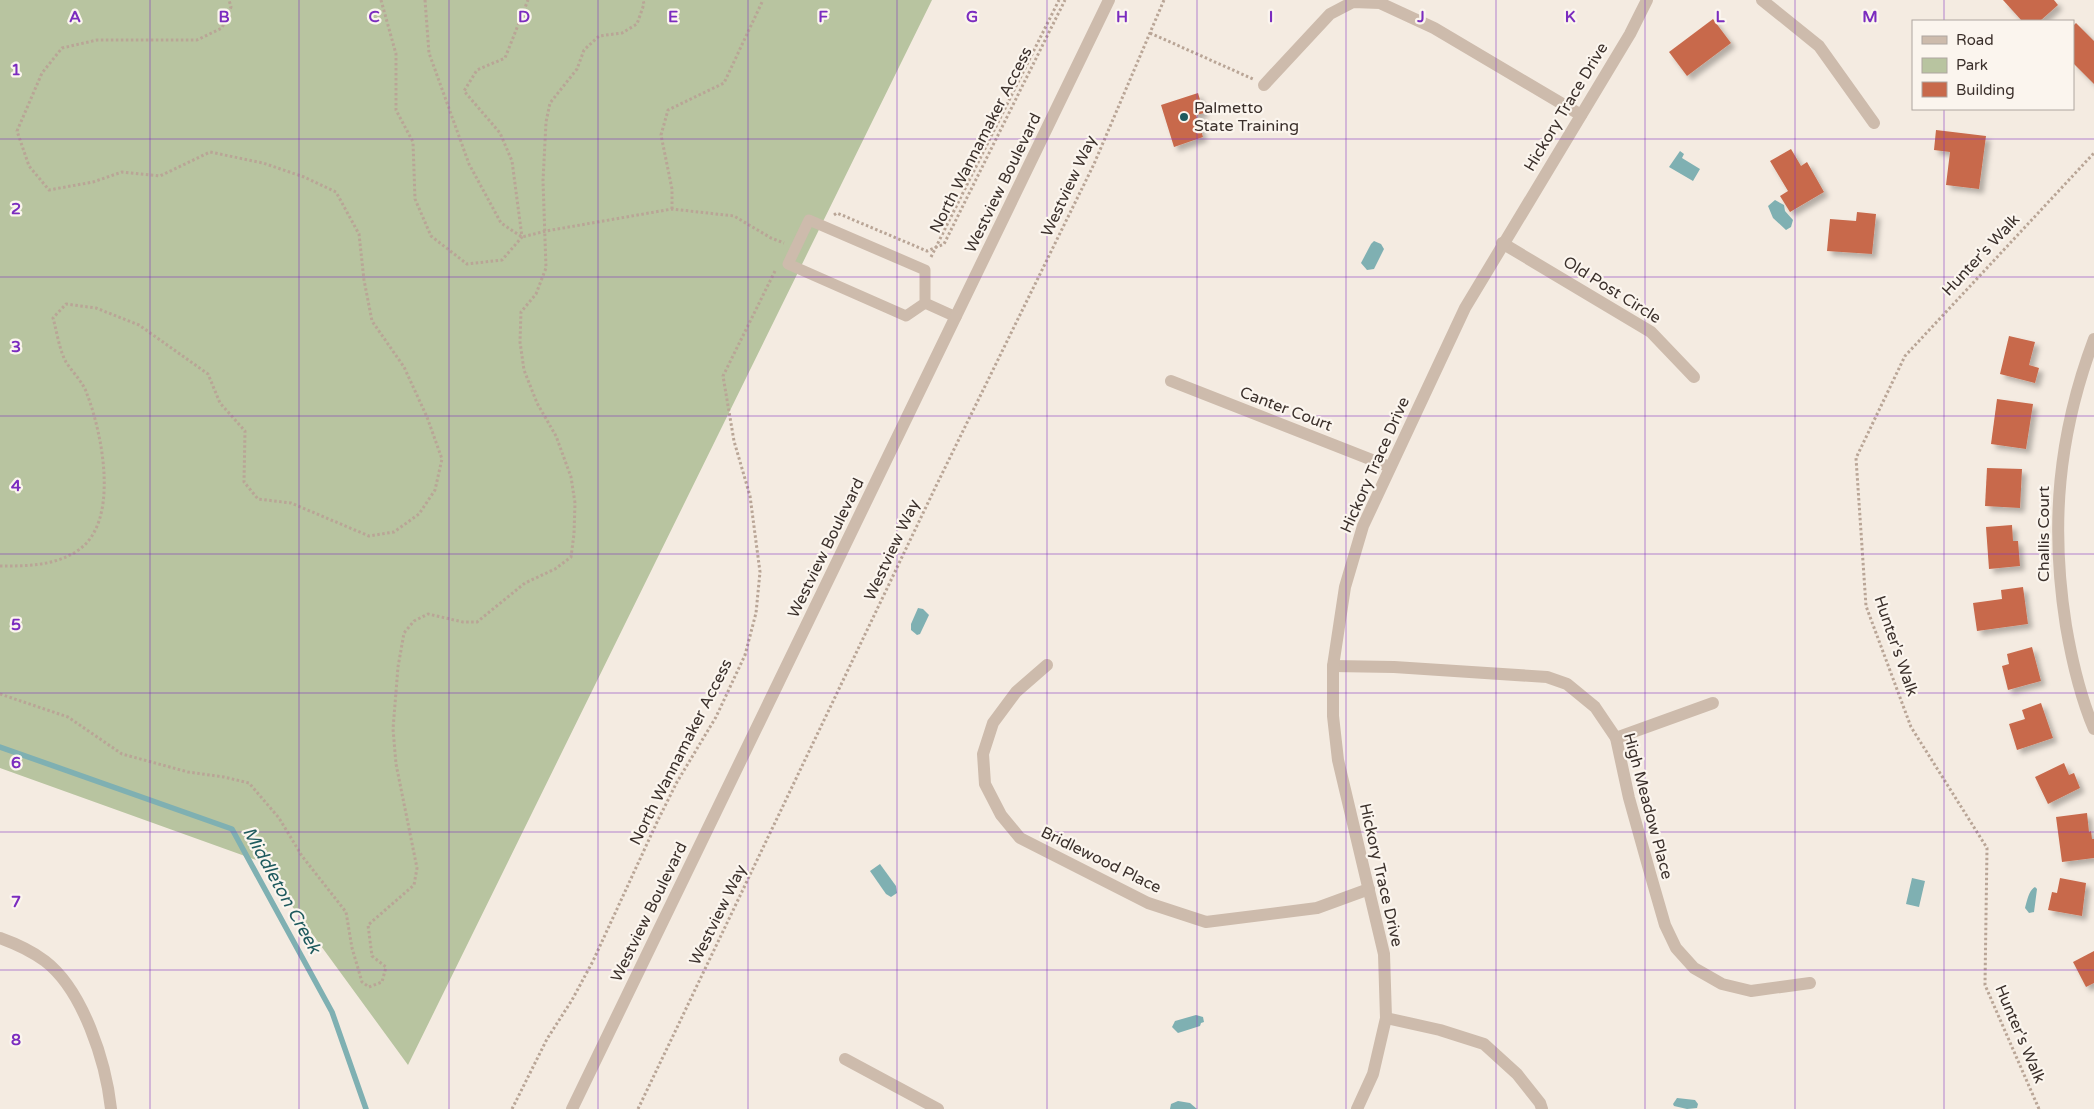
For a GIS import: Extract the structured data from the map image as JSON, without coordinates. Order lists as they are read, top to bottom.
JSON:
{
  "streets": {
    "street": [
      "Hickory Trace Drive",
      "Westview Boulevard",
      "Old Post Circle",
      "Canter Court",
      "Challis Court",
      "High Meadow Place",
      "Bridlewood Place"
    ],
    "path": ["North Wannamaker Access", "Westview Way", "Hunter's Walk"]
  },
  "crossings": [
    ["Hickory Trace Drive", "Old Post Circle"],
    ["Hickory Trace Drive", "Canter Court"],
    ["Hickory Trace Drive", "High Meadow Place"],
    ["Hickory Trace Drive", "Bridlewood Place"]
  ],
  "water": ["Middleton Creek"],
  "places": ["Palmetto State Training"],
  "legend": ["Road", "Park", "Building"],
  "grid": {
    "columns": [
      "A",
      "B",
      "C",
      "D",
      "E",
      "F",
      "G",
      "H",
      "I",
      "J",
      "K",
      "L",
      "M"
    ],
    "rows": [
      "1",
      "2",
      "3",
      "4",
      "5",
      "6",
      "7",
      "8"
    ]
  }
}
